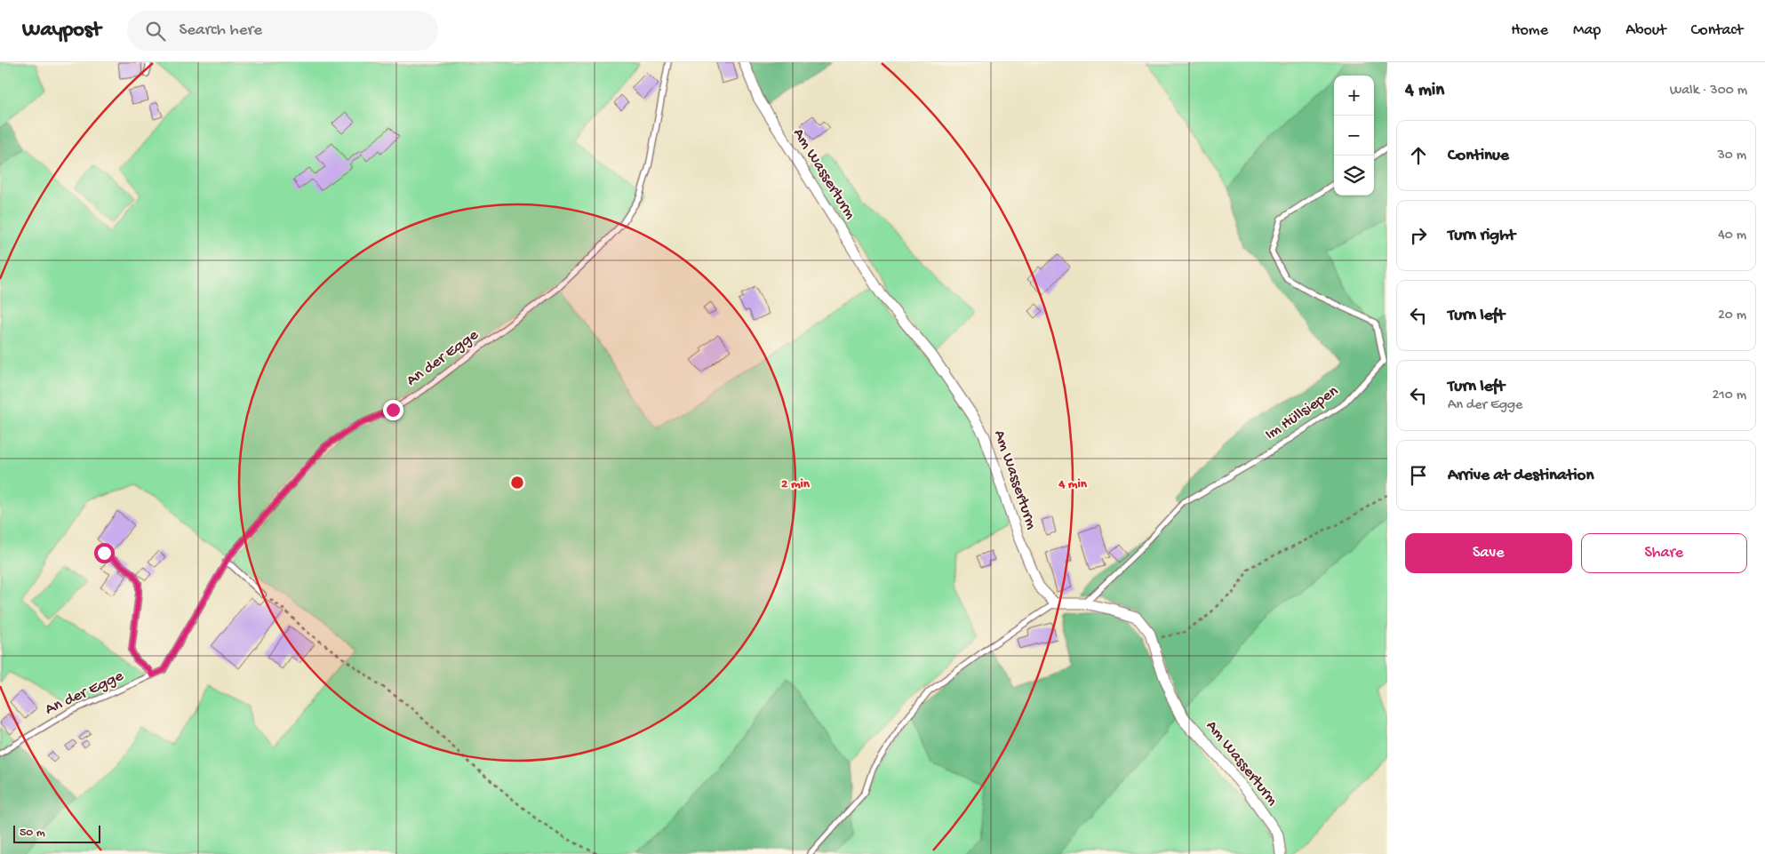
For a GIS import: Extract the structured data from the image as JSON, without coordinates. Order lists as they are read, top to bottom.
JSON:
{
  "streets": {
    "street": ["Am Wasserturm"],
    "lane": ["An der Egge", "Im Hüllsiepen"]
  },
  "crossings": [
    ["Am Wasserturm", "Im Hüllsiepen"]
  ],
  "scale_bar": "50 m",
  "page": {
    "header": "Waypost",
    "search": "Search here",
    "nav": [
      "Home",
      "Map",
      "About",
      "Contact"
    ],
    "heading": ["4 min", "Walk · 300 m"],
    "map_buttons": ["+", "−"],
    "list": [
      ["Continue", "30 m"],
      ["Turn right", "40 m"],
      ["Turn left", "20 m"],
      ["Turn left", "An der Egge", "210 m"],
      "Arrive at destination"
    ],
    "buttons": ["Save", "Share"],
    "scale": "50 m"
  },
  "rings": ["2 min", "4 min"]
}
